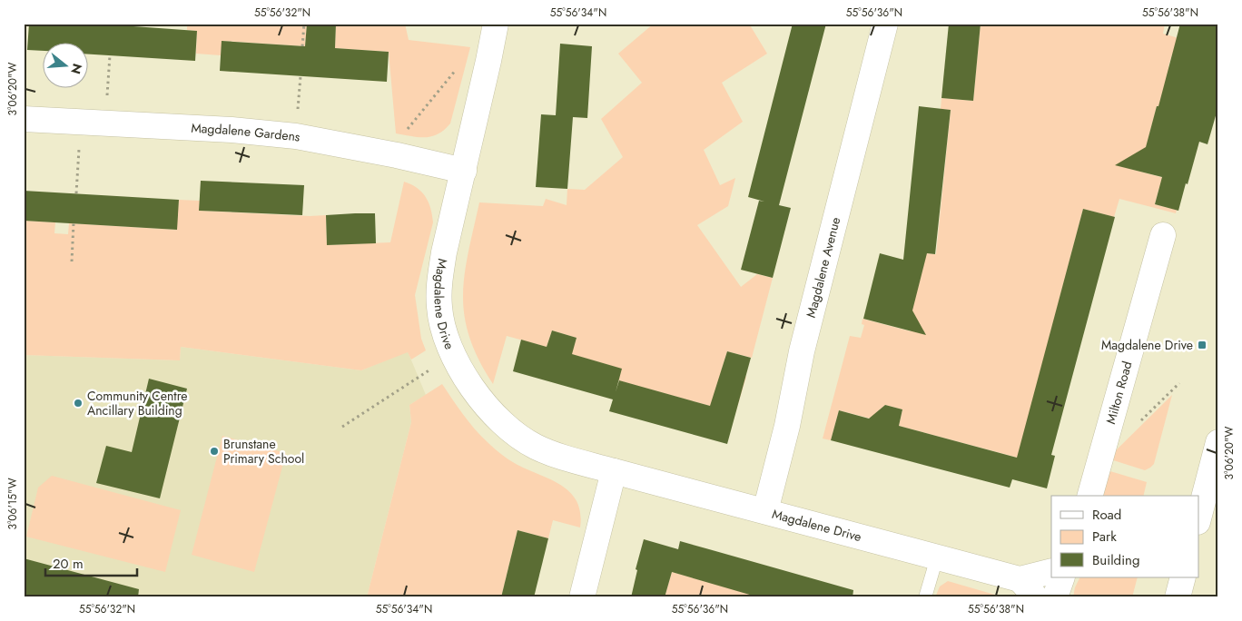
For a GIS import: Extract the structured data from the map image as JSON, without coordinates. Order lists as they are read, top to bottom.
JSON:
{
  "streets": {
    "street": [
      "Magdalene Gardens",
      "Magdalene Avenue",
      "Magdalene Drive",
      "Milton Road"
    ]
  },
  "crossings": [
    ["Magdalene Gardens", "Magdalene Drive"],
    ["Magdalene Avenue", "Magdalene Drive"]
  ],
  "places": {
    "transit": ["Magdalene Drive"],
    "other": ["Community Centre Ancillary Building", "Brunstane Primary School"]
  },
  "legend": ["Road", "Park", "Building"],
  "scale_bar": "20 m",
  "north": "right",
  "coordinates": [
    "55°56'32\"N",
    "55°56'34\"N",
    "55°56'36\"N",
    "55°56'38\"N",
    "3°06'20\"W",
    "3°06'15\"W"
  ]
}
